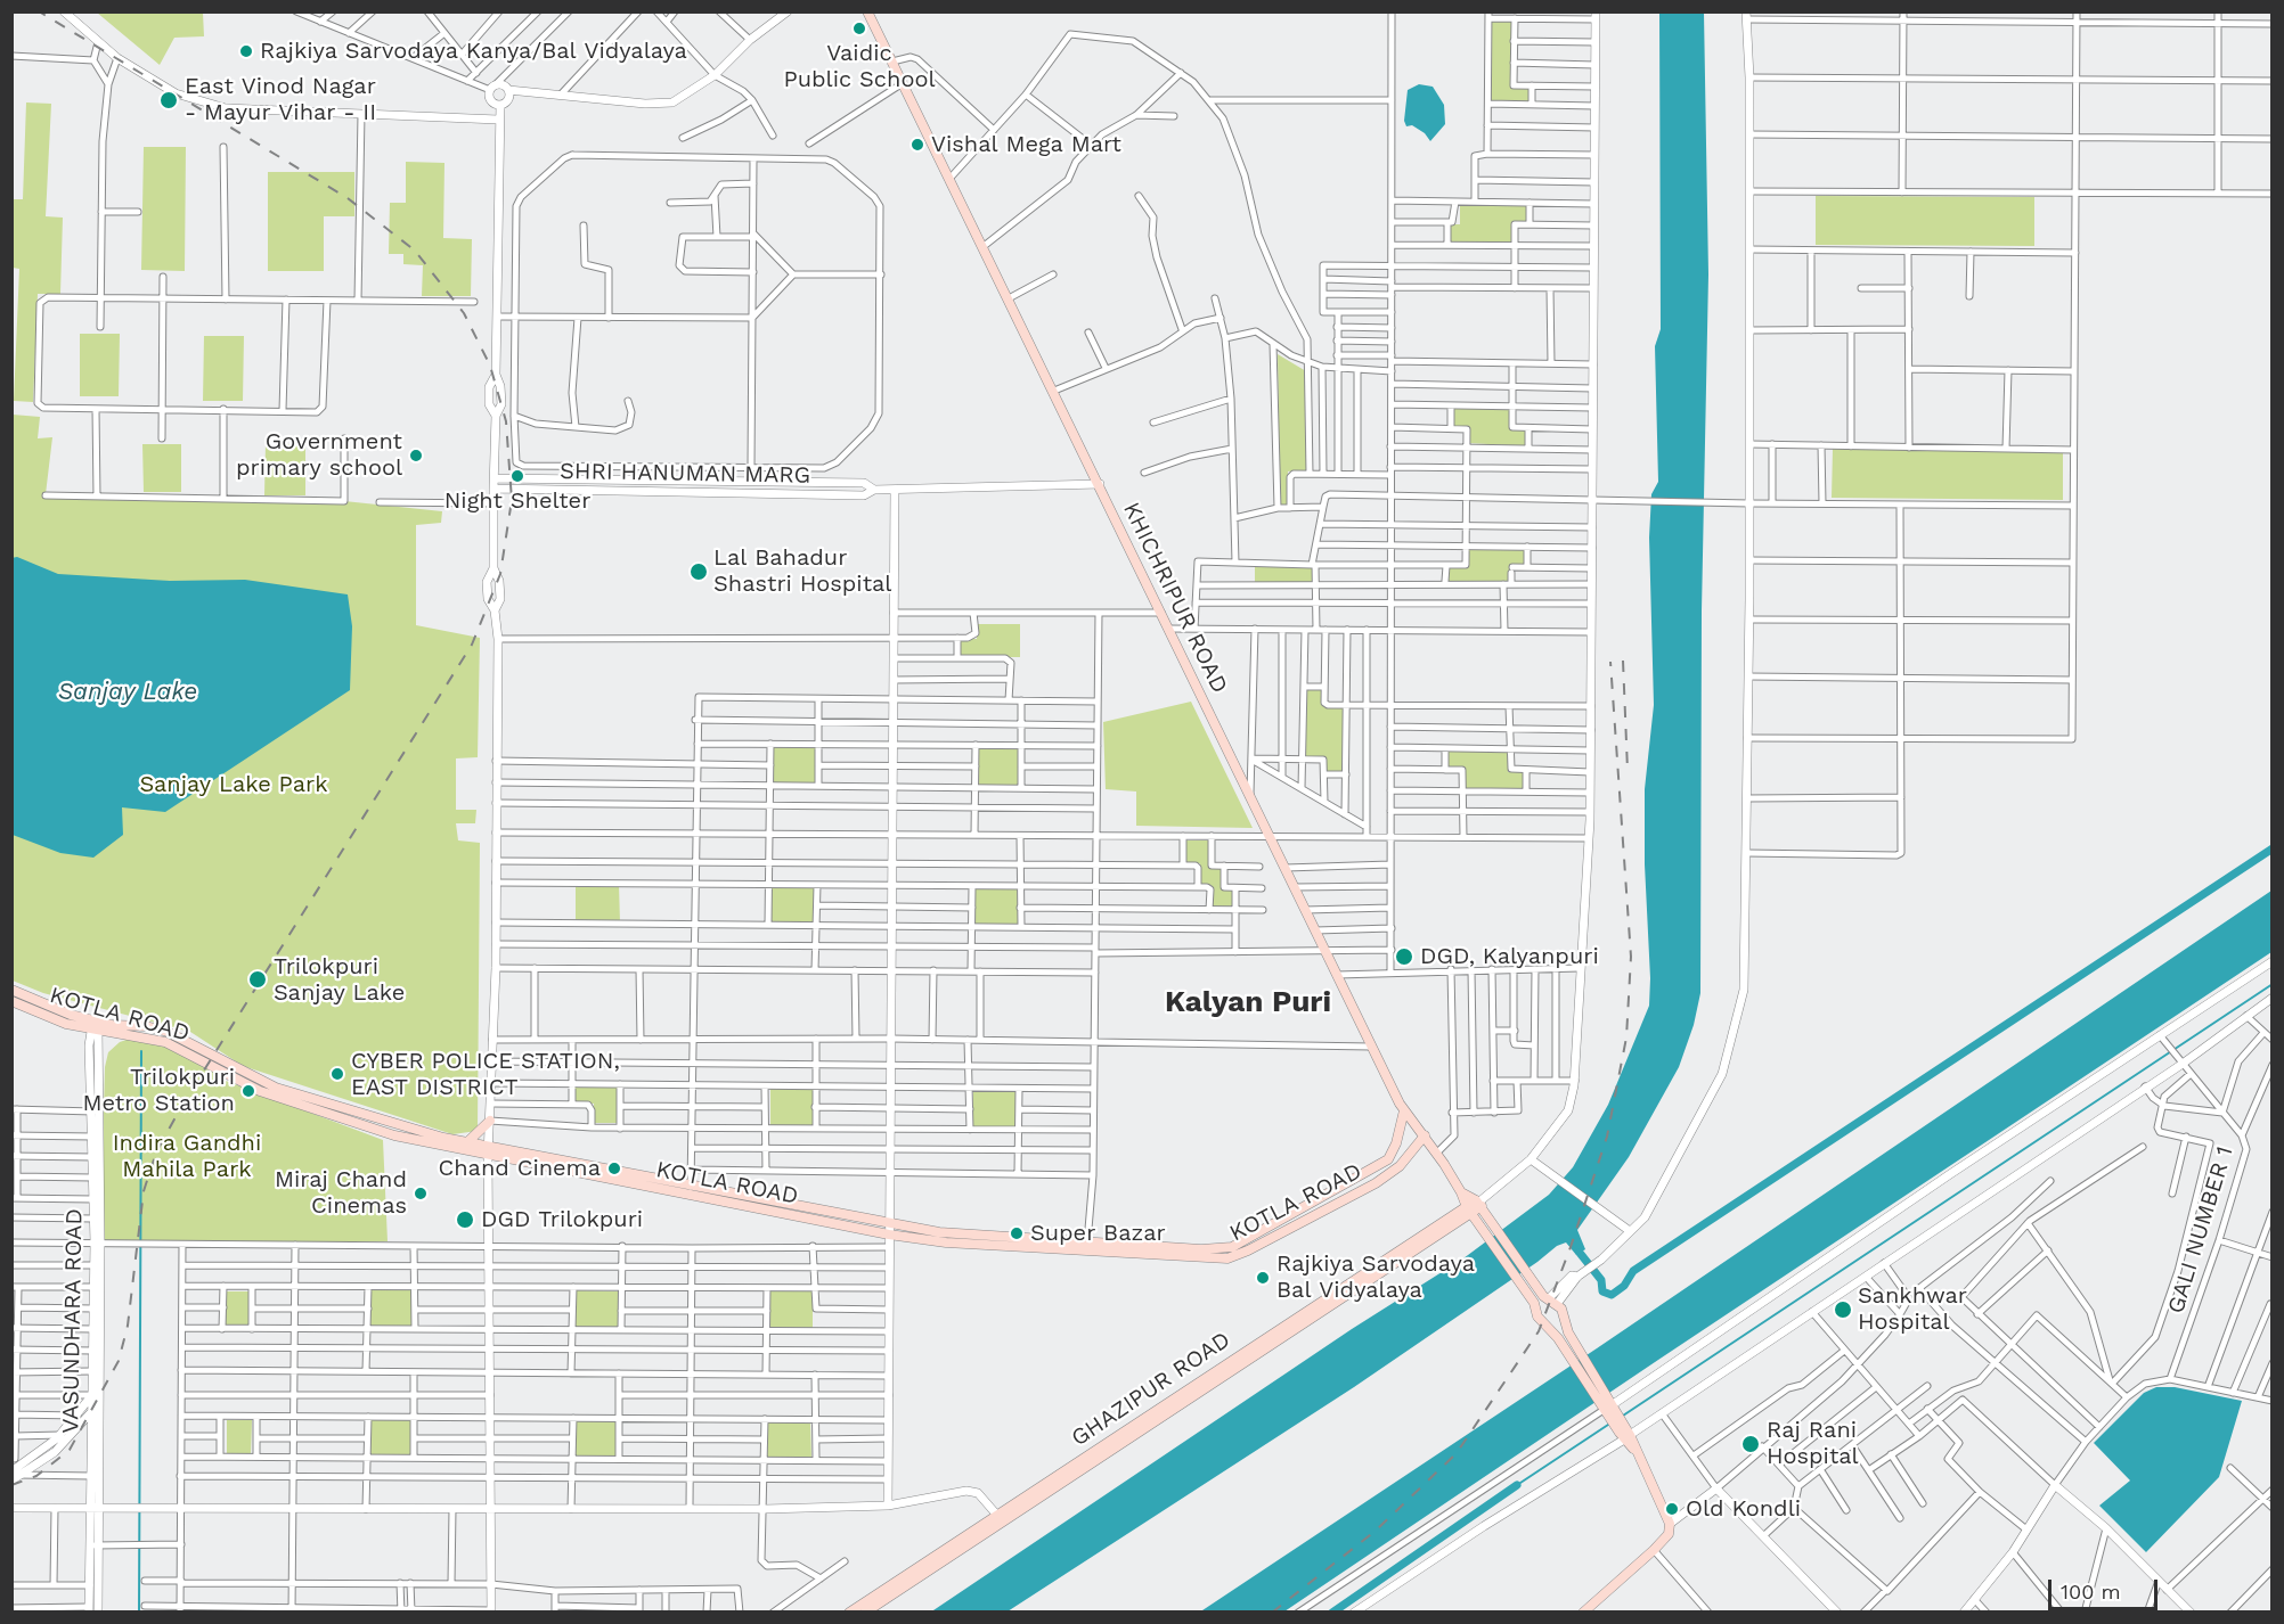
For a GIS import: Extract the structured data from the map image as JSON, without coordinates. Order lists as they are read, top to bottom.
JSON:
{
  "streets": {
    "main road": ["KHICHRIPUR ROAD", "KOTLA ROAD", "GHAZIPUR ROAD"],
    "street": ["SHRI HANUMAN MARG", "GALI NUMBER 1", "VASUNDHARA ROAD"]
  },
  "crossings": [
    ["SHRI HANUMAN MARG", "KHICHRIPUR ROAD"],
    ["KHICHRIPUR ROAD", "KOTLA ROAD"],
    ["KHICHRIPUR ROAD", "GHAZIPUR ROAD"],
    ["KOTLA ROAD", "VASUNDHARA ROAD"]
  ],
  "districts": ["Kalyan Puri"],
  "water": ["Sanjay Lake"],
  "parks": ["Sanjay Lake Park", "Indira Gandhi Mahila Park"],
  "places": [
    "Vaidic Public School",
    "Rajkiya Sarvodaya Kanya/Bal Vidyalaya",
    "East Vinod Nagar - Mayur Vihar - II",
    "Vishal Mega Mart",
    "Government primary school",
    "Night Shelter",
    "Lal Bahadur Shastri Hospital",
    "DGD, Kalyanpuri",
    "Trilokpuri Sanjay Lake",
    "CYBER POLICE STATION, EAST DISTRICT",
    "Trilokpuri Metro Station",
    "Chand Cinema",
    "Miraj Chand Cinemas",
    "DGD Trilokpuri",
    "Super Bazar",
    "Rajkiya Sarvodaya Bal Vidyalaya",
    "Sankhwar Hospital",
    "Raj Rani Hospital",
    "Old Kondli"
  ],
  "scale_bar": "100 m"
}
